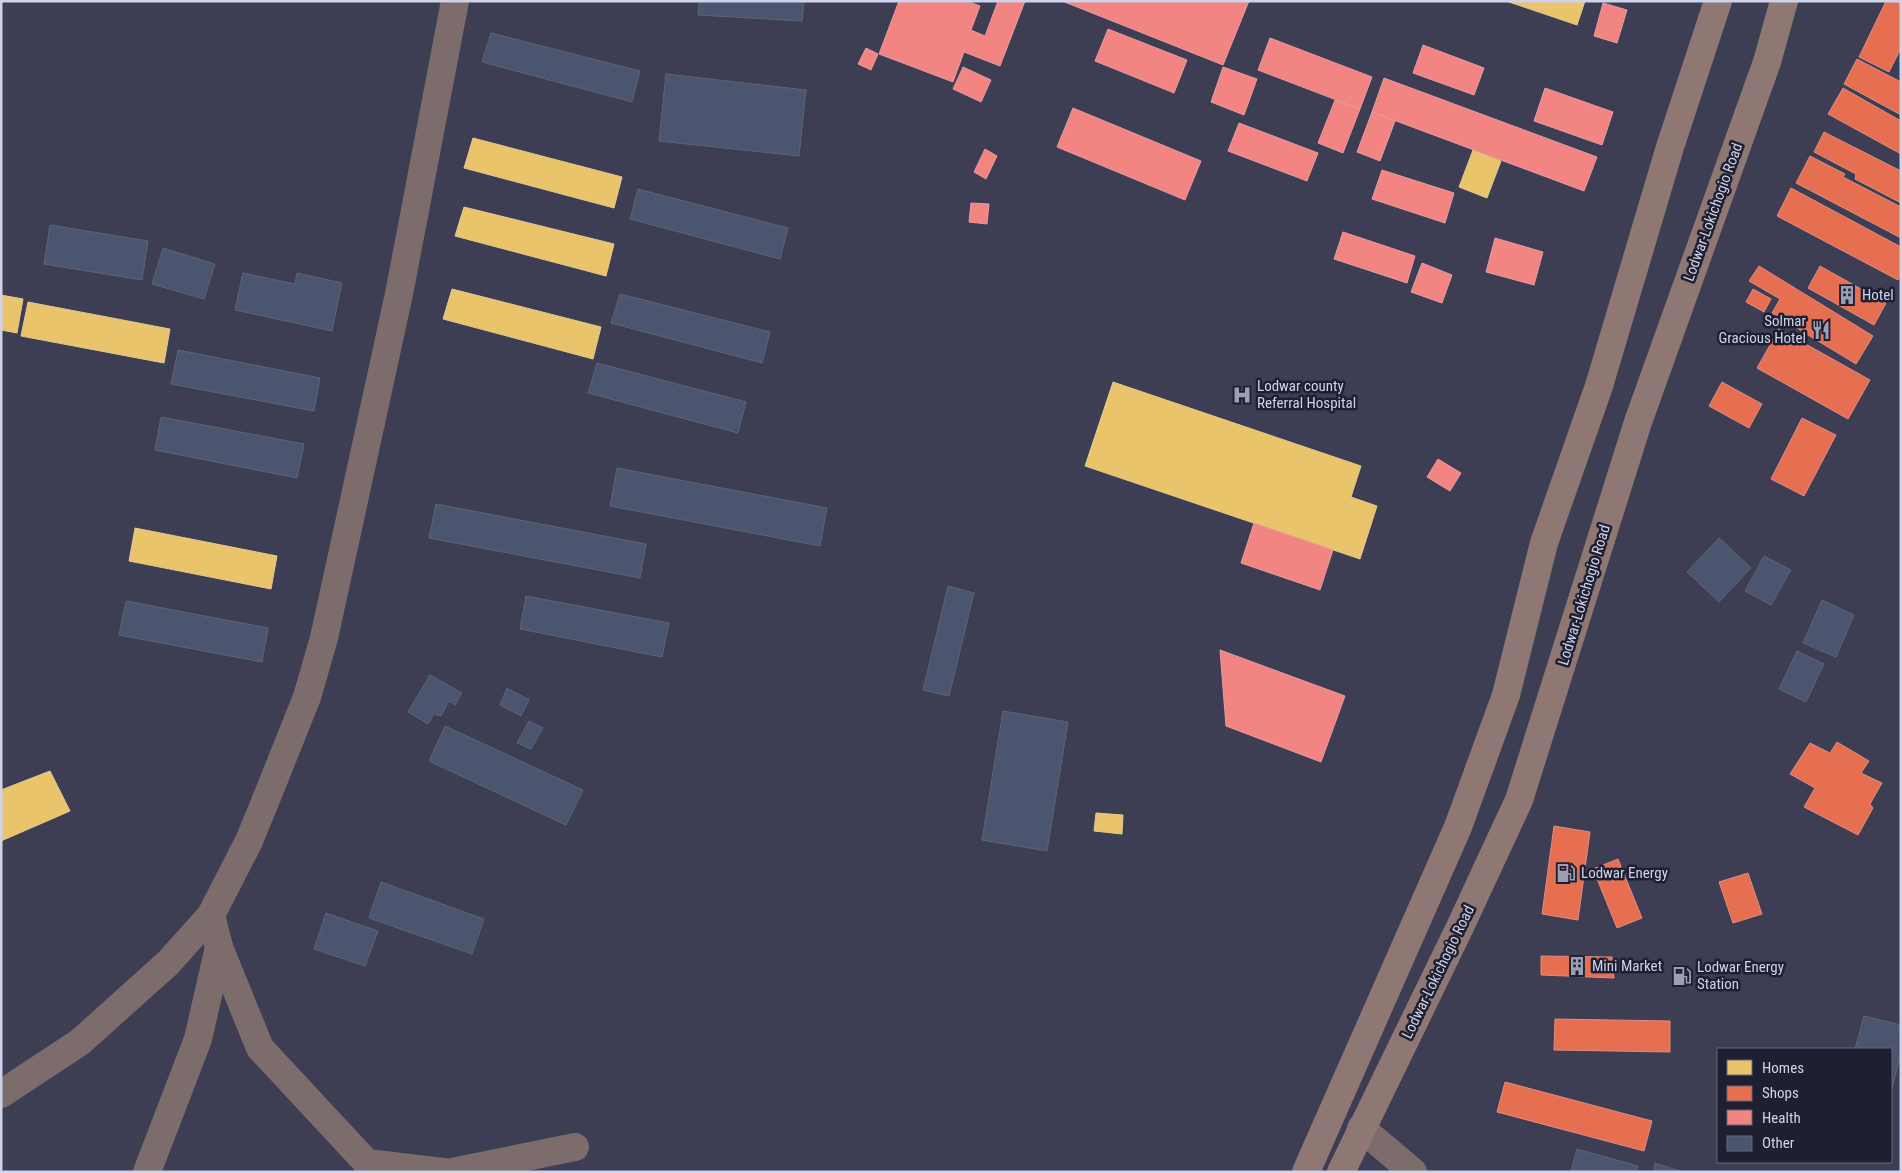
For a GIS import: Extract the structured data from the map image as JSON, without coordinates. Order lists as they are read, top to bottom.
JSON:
{
  "streets": {
    "highway": ["Lodwar-Lokichogio Road"]
  },
  "places": {
    "building": ["Hotel", "Mini Market"],
    "restaurant": ["Solmar Gracious Hotel"],
    "hospital": ["Lodwar county Referral Hospital"],
    "fuel station": ["Lodwar Energy", "Lodwar Energy Station"]
  },
  "legend": [
    "Homes",
    "Shops",
    "Health",
    "Other"
  ]
}
